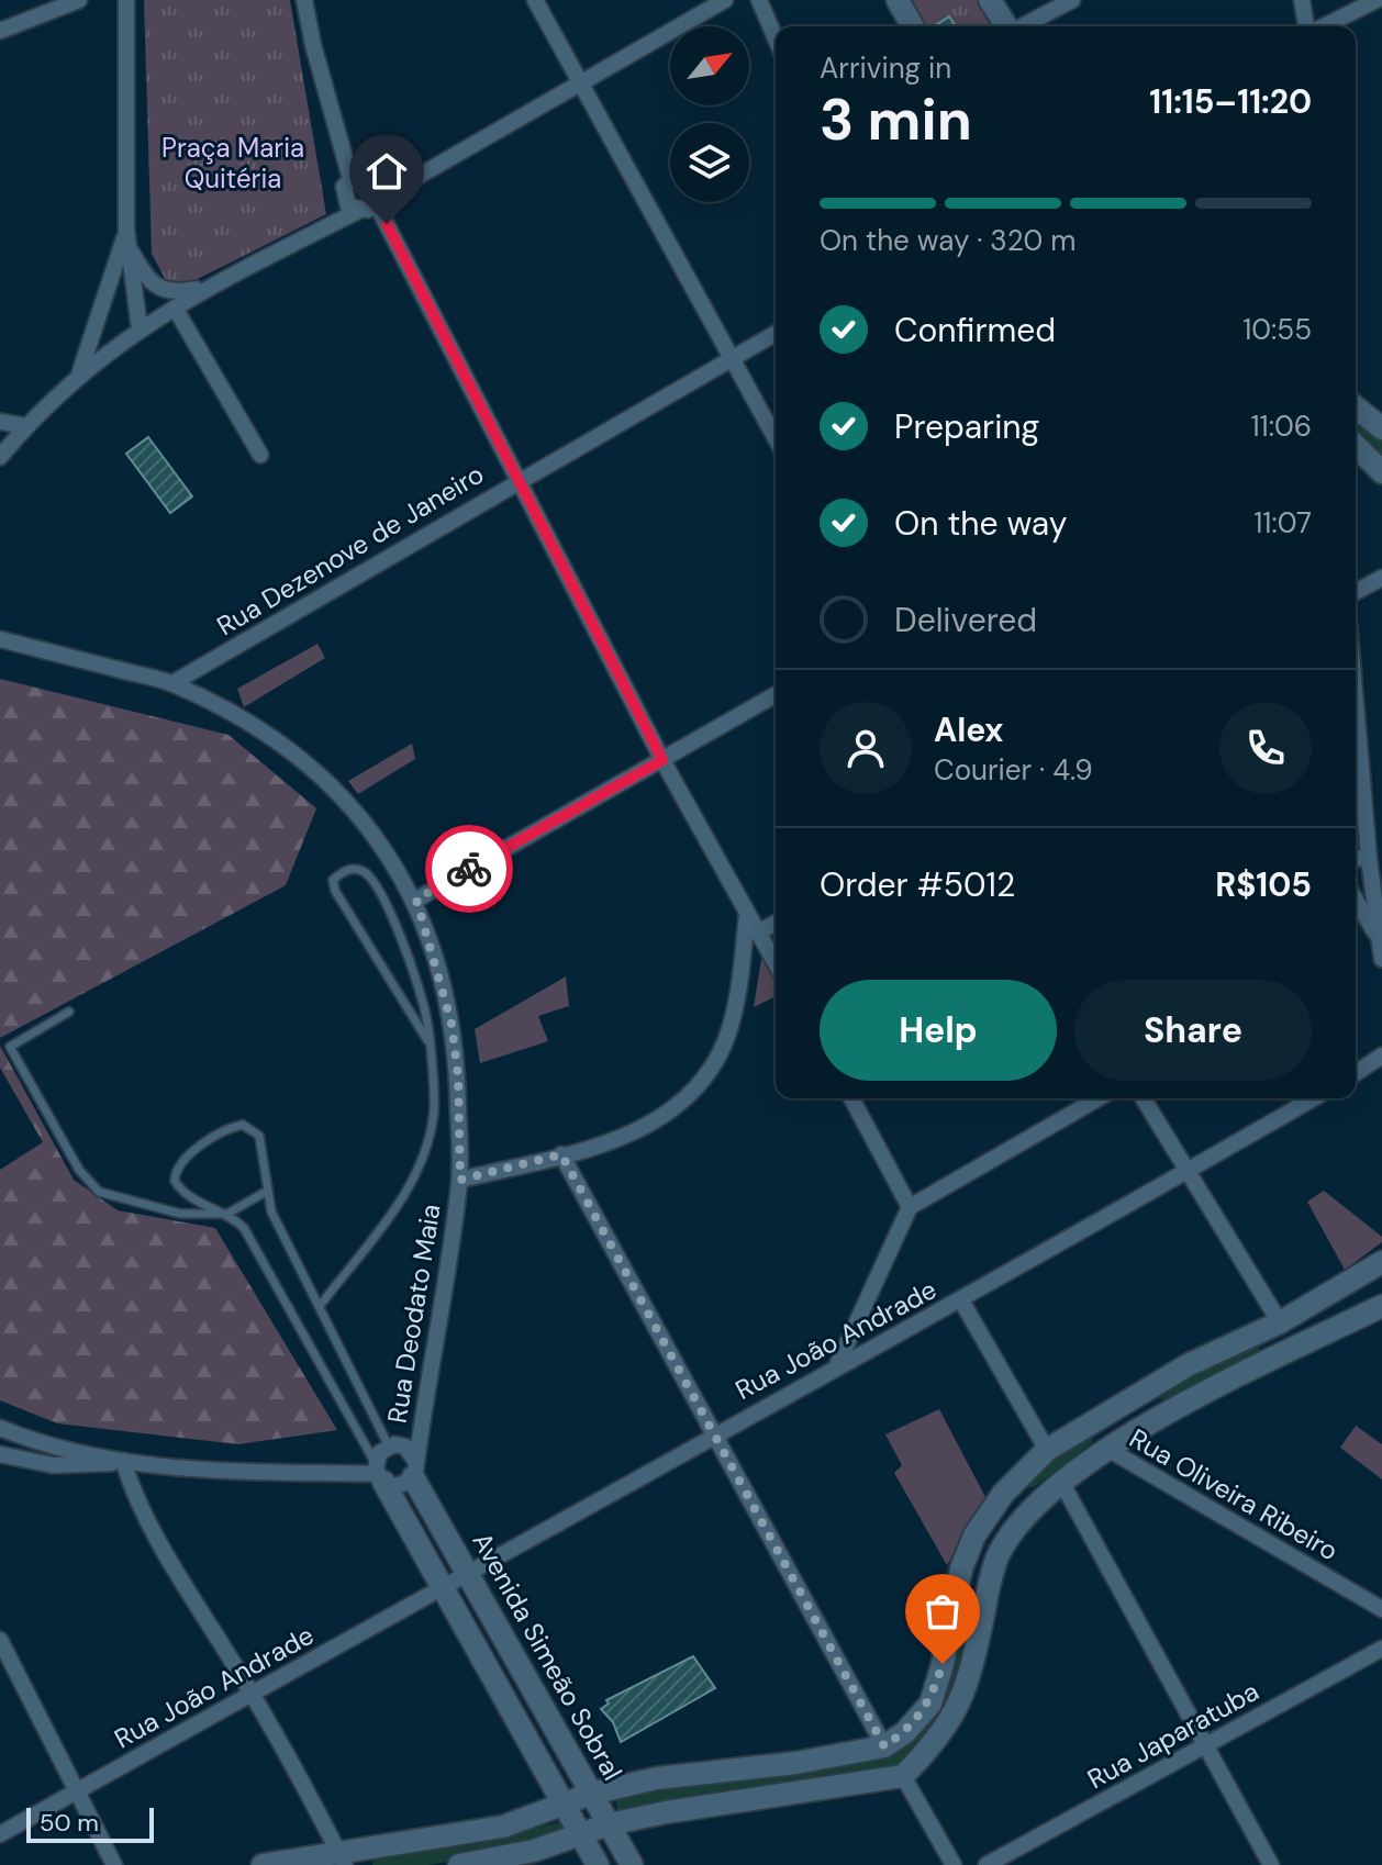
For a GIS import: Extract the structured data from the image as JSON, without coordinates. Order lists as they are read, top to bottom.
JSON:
{
  "streets": {
    "main road": ["Avenida Simeão Sobral"],
    "street": [
      "Rua Dezenove de Janeiro",
      "Rua Deodato Maia",
      "Rua João Andrade",
      "Rua Oliveira Ribeiro",
      "Rua Japaratuba"
    ]
  },
  "crossings": [
    ["Rua Dezenove de Janeiro", "Rua Deodato Maia"],
    ["Rua Deodato Maia", "Avenida Simeão Sobral"],
    ["Rua João Andrade", "Avenida Simeão Sobral"]
  ],
  "parks": ["Praça Maria Quitéria"],
  "scale_bar": "50 m",
  "north": "top right",
  "page": {
    "heading": ["3 min", "Arriving in", "11:15–11:20"],
    "panel": [
      "Alex",
      "Courier · 4.9",
      "Order #5012",
      "R$105"
    ],
    "bar": "On the way · 320 m",
    "list": [
      ["Confirmed", "10:55"],
      ["Preparing", "11:06"],
      ["On the way", "11:07"],
      "Delivered"
    ],
    "buttons": ["Help", "Share"],
    "scale": "50 m"
  }
}
